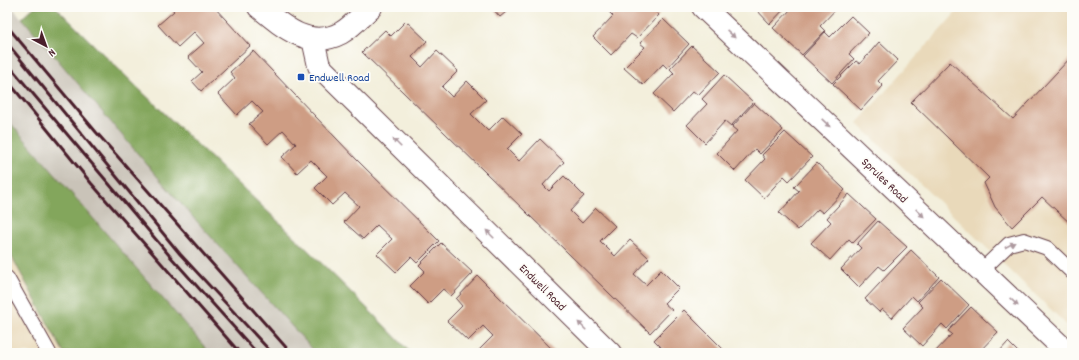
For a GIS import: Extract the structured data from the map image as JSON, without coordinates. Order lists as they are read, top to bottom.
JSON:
{
  "streets": {
    "street": ["Sprules Road", "Endwell Road"]
  },
  "one_way": ["Sprules Road", "Endwell Road"],
  "places": {
    "transit": ["Endwell Road"]
  },
  "north": "bottom right"
}
